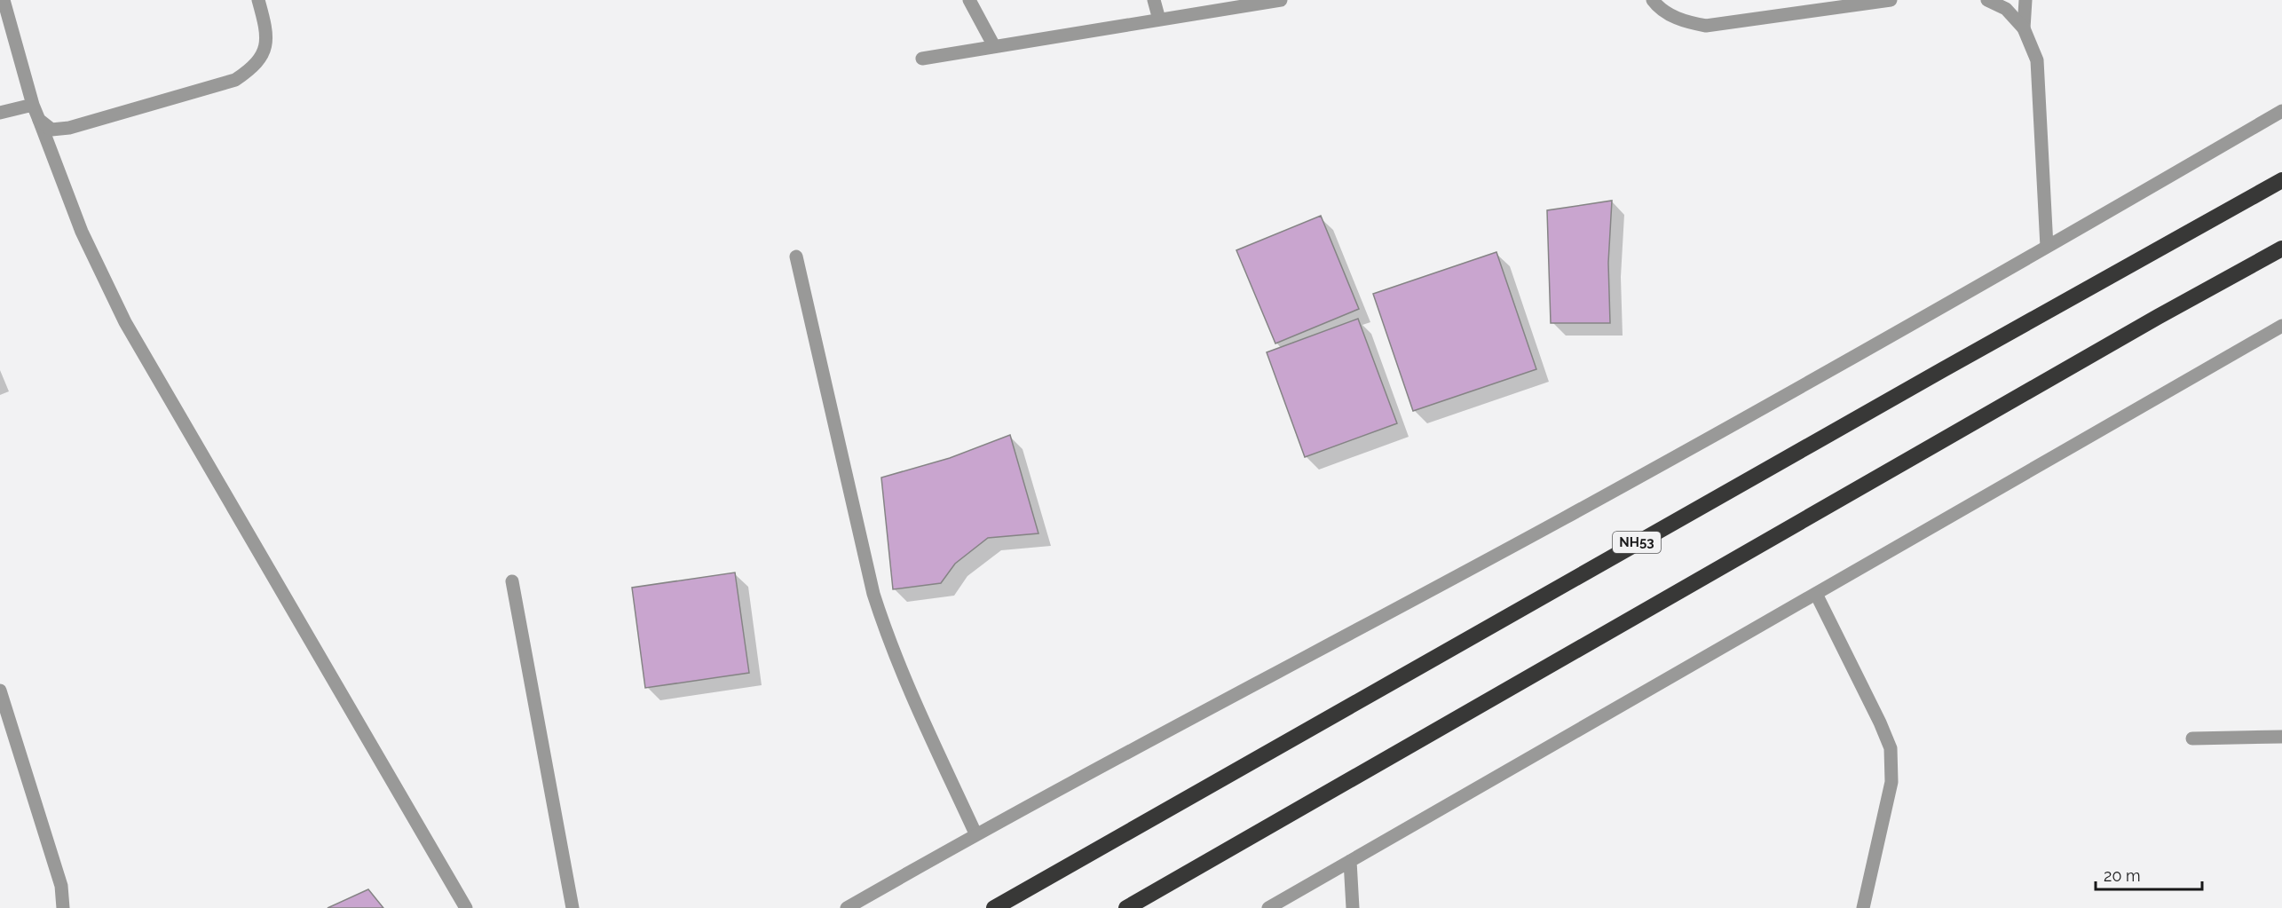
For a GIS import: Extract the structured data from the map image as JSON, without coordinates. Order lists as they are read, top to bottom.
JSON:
{
  "streets": {
    "highway": ["NH53"]
  },
  "scale_bar": "20 m"
}
